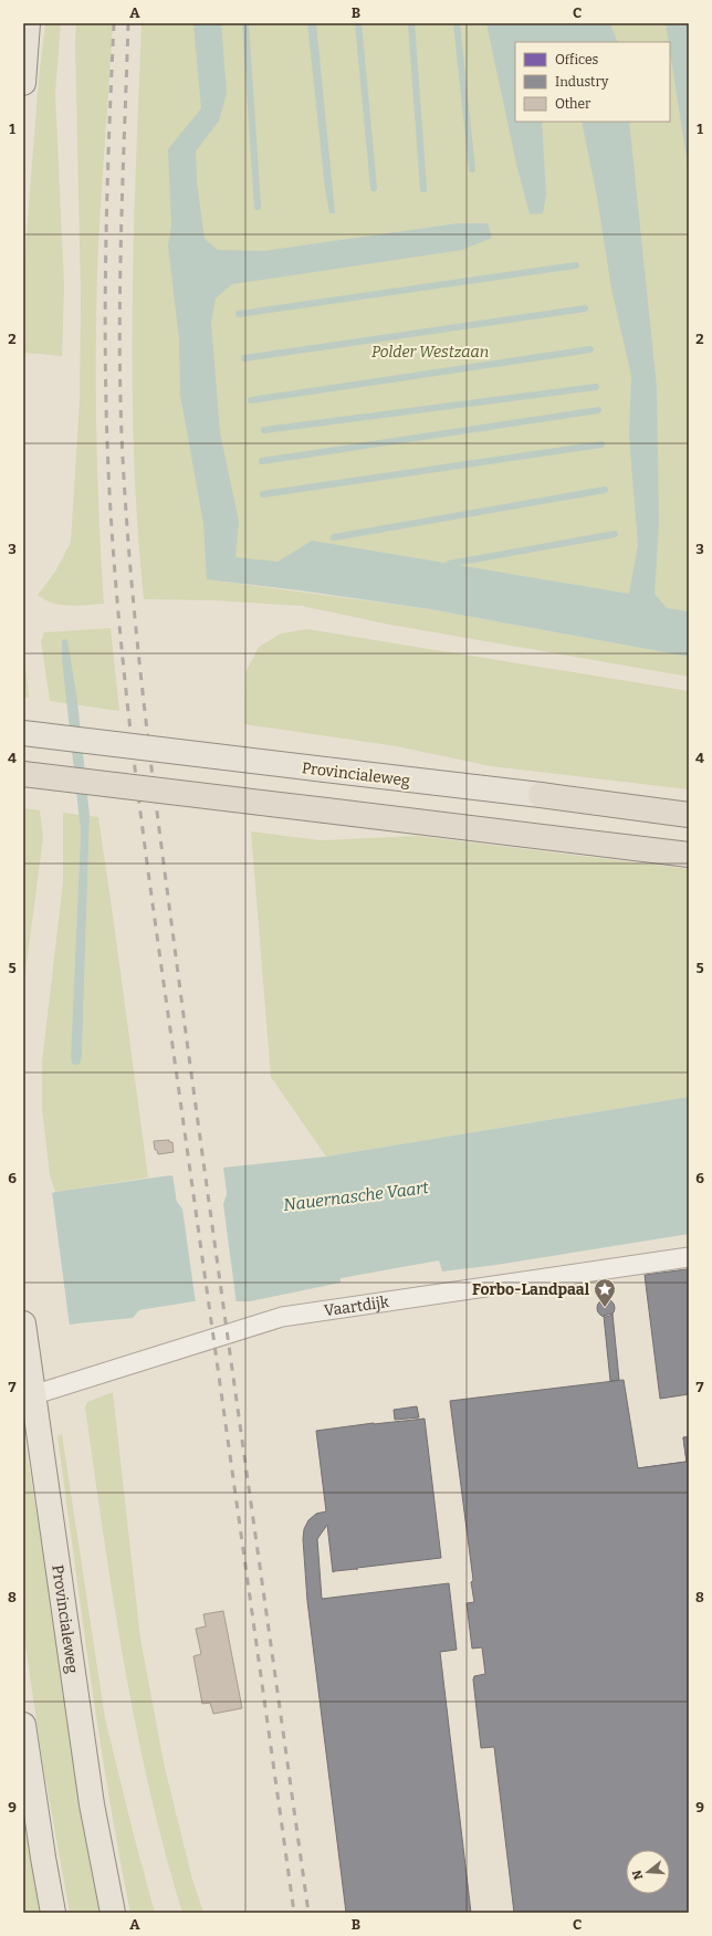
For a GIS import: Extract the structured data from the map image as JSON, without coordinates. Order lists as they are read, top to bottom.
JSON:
{
  "streets": {
    "highway": ["Provincialeweg"],
    "street": ["Vaartdijk"]
  },
  "crossings": [
    ["Provincialeweg", "Vaartdijk"]
  ],
  "water": ["Nauernasche Vaart"],
  "parks": ["Polder Westzaan"],
  "places": {
    "place": ["Forbo-Landpaal"]
  },
  "legend": ["Offices", "Industry", "Other"],
  "north": "left",
  "grid": {
    "columns": ["A", "B", "C"],
    "rows": [
      "1",
      "2",
      "3",
      "4",
      "5",
      "6",
      "7",
      "8",
      "9"
    ]
  }
}
